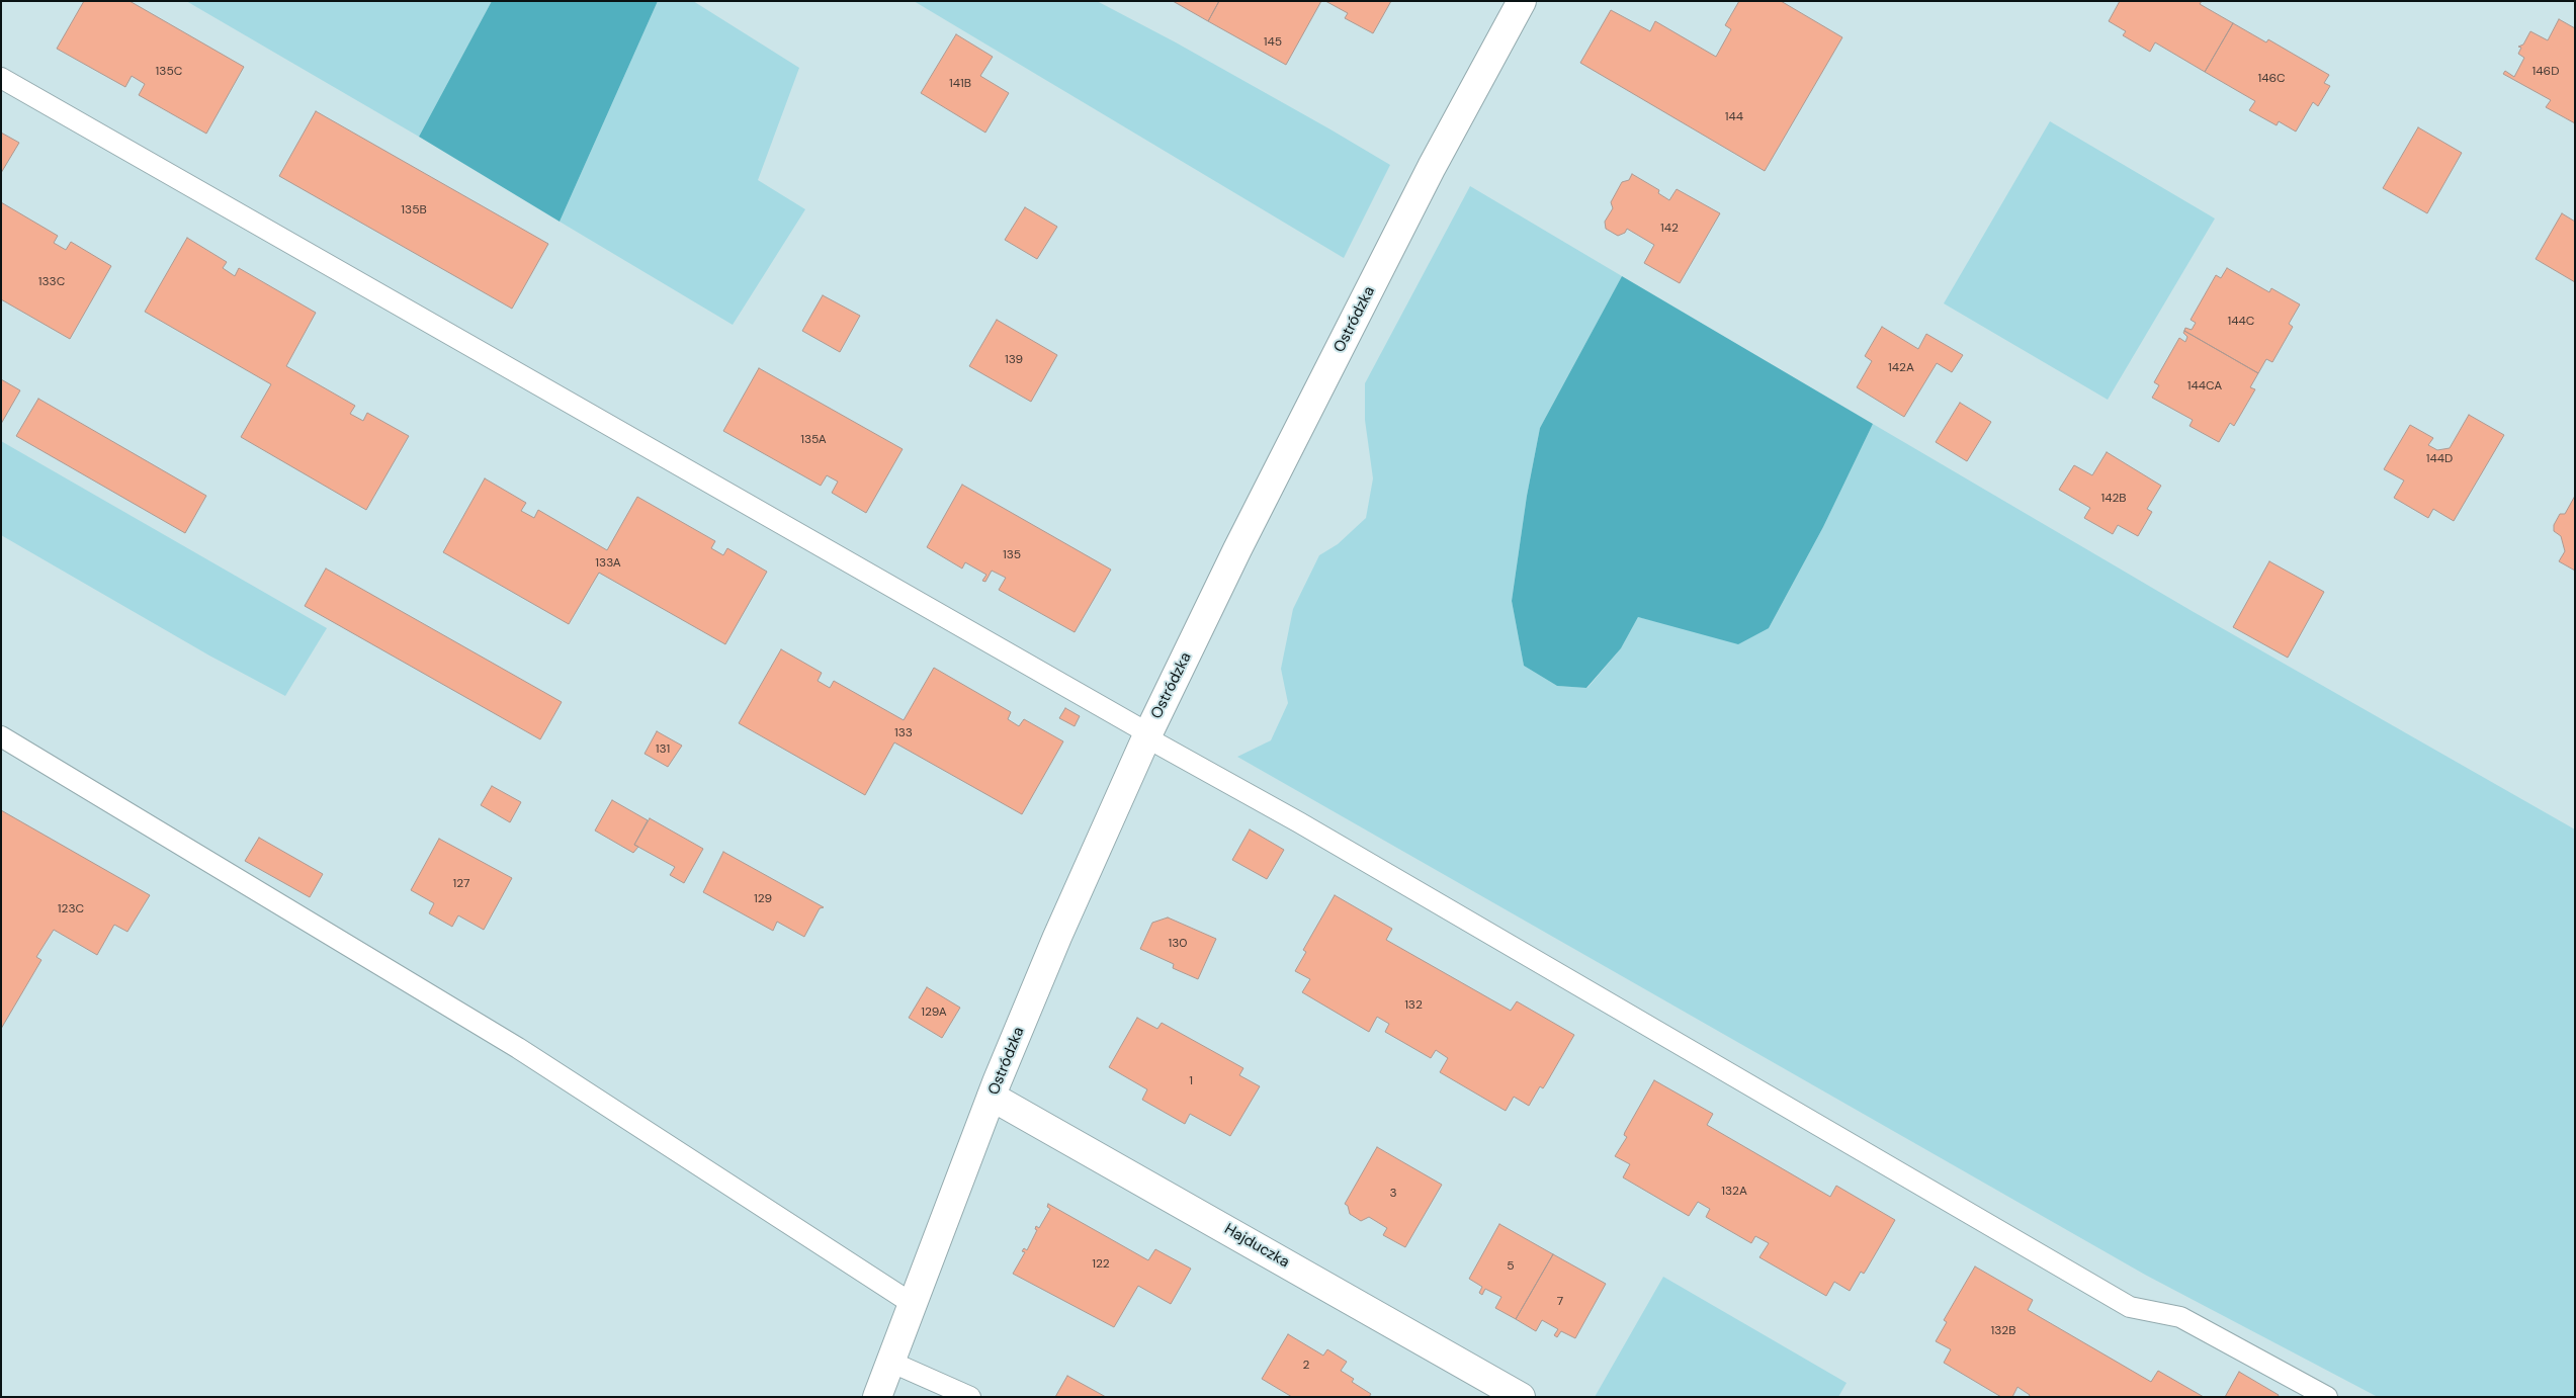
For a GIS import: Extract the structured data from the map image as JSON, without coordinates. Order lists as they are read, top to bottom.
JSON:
{
  "streets": {
    "street": ["Ostródzka", "Hajduczka"]
  },
  "crossings": [
    ["Ostródzka", "Hajduczka"]
  ],
  "house_numbers": [
    "145",
    "135C",
    "146D",
    "146C",
    "141B",
    "144",
    "135B",
    "142",
    "133C",
    "144C",
    "139",
    "142A",
    "144CA",
    "135A",
    "144D",
    "142B",
    "135",
    "133A",
    "133",
    "131",
    "127",
    "129",
    "123C",
    "130",
    "132",
    "129A",
    "1",
    "132A",
    "3",
    "122",
    "5",
    "7",
    "132B",
    "2"
  ]
}
